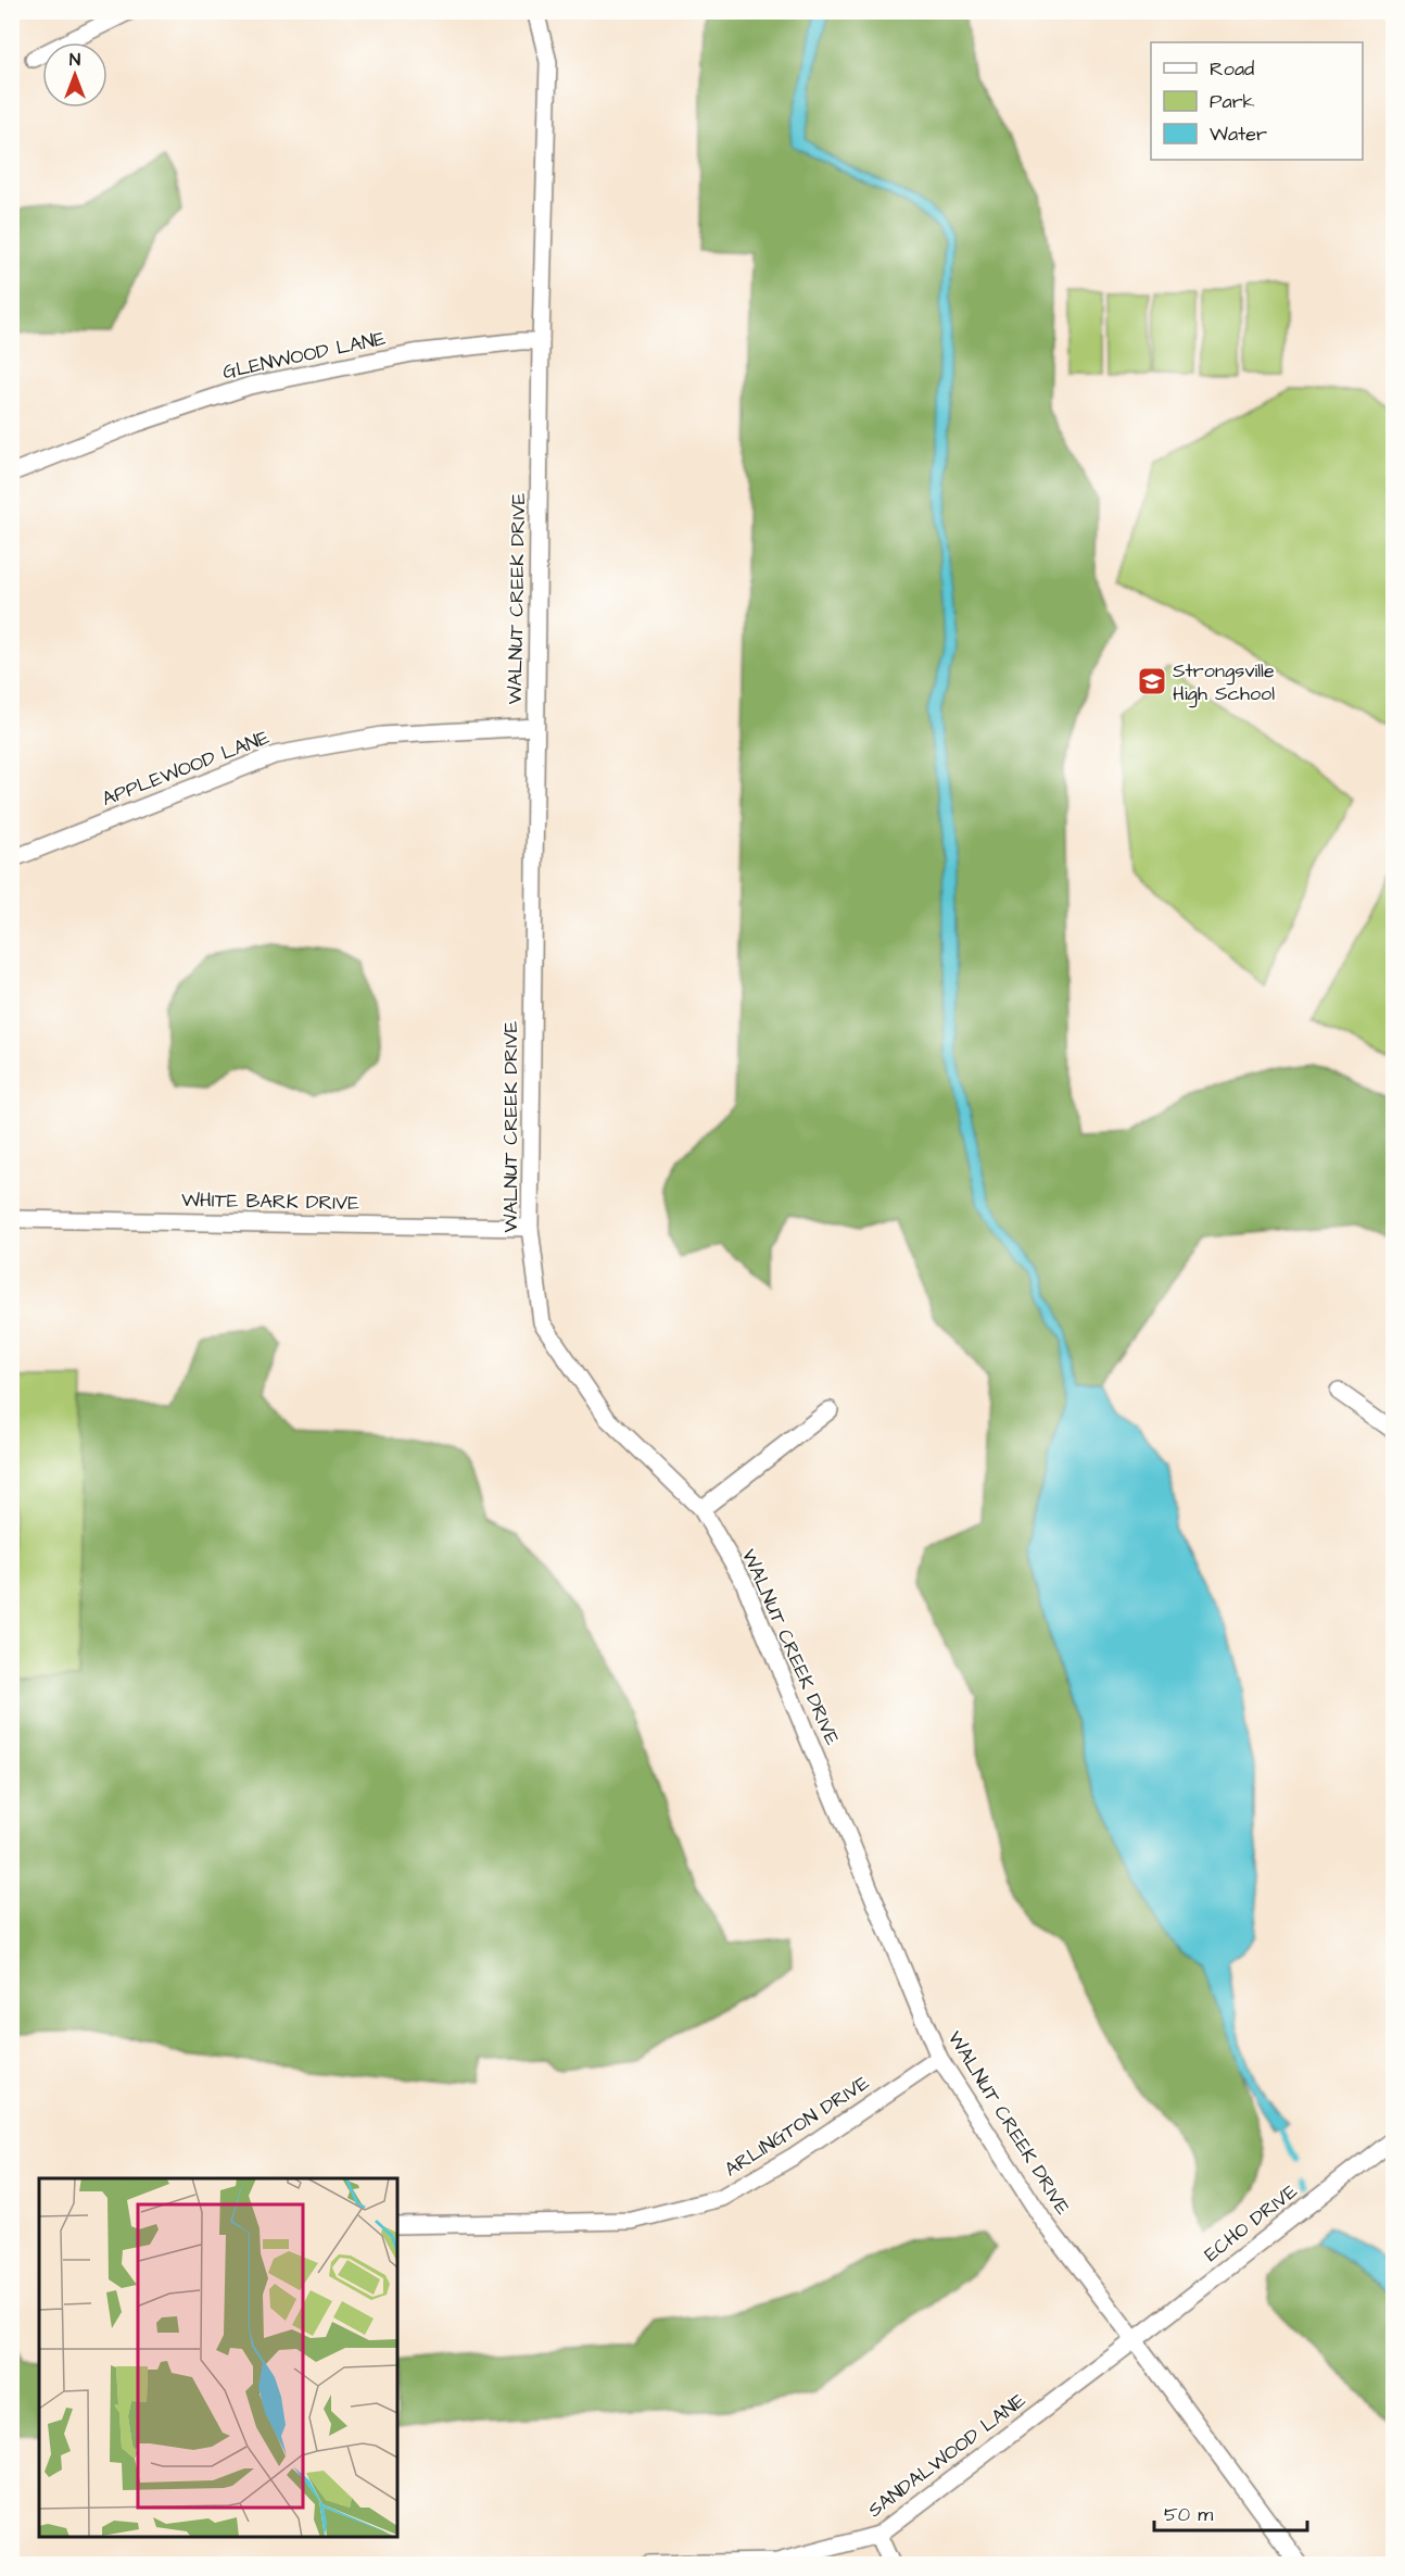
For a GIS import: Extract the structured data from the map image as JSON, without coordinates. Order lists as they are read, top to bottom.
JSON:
{
  "streets": {
    "street": [
      "GLENWOOD LANE",
      "WALNUT CREEK DRIVE",
      "APPLEWOOD LANE",
      "WHITE BARK DRIVE",
      "ARLINGTON DRIVE",
      "ECHO DRIVE",
      "SANDALWOOD LANE"
    ]
  },
  "crossings": [
    ["GLENWOOD LANE", "WALNUT CREEK DRIVE"],
    ["WALNUT CREEK DRIVE", "APPLEWOOD LANE"],
    ["WALNUT CREEK DRIVE", "WHITE BARK DRIVE"],
    ["WALNUT CREEK DRIVE", "ARLINGTON DRIVE"],
    ["WALNUT CREEK DRIVE", "ECHO DRIVE"],
    ["WALNUT CREEK DRIVE", "SANDALWOOD LANE"],
    ["ECHO DRIVE", "SANDALWOOD LANE"]
  ],
  "places": {
    "school or university": ["Strongsville High School"]
  },
  "legend": ["Road", "Park", "Water"],
  "scale_bar": "50 m",
  "north": "top"
}
